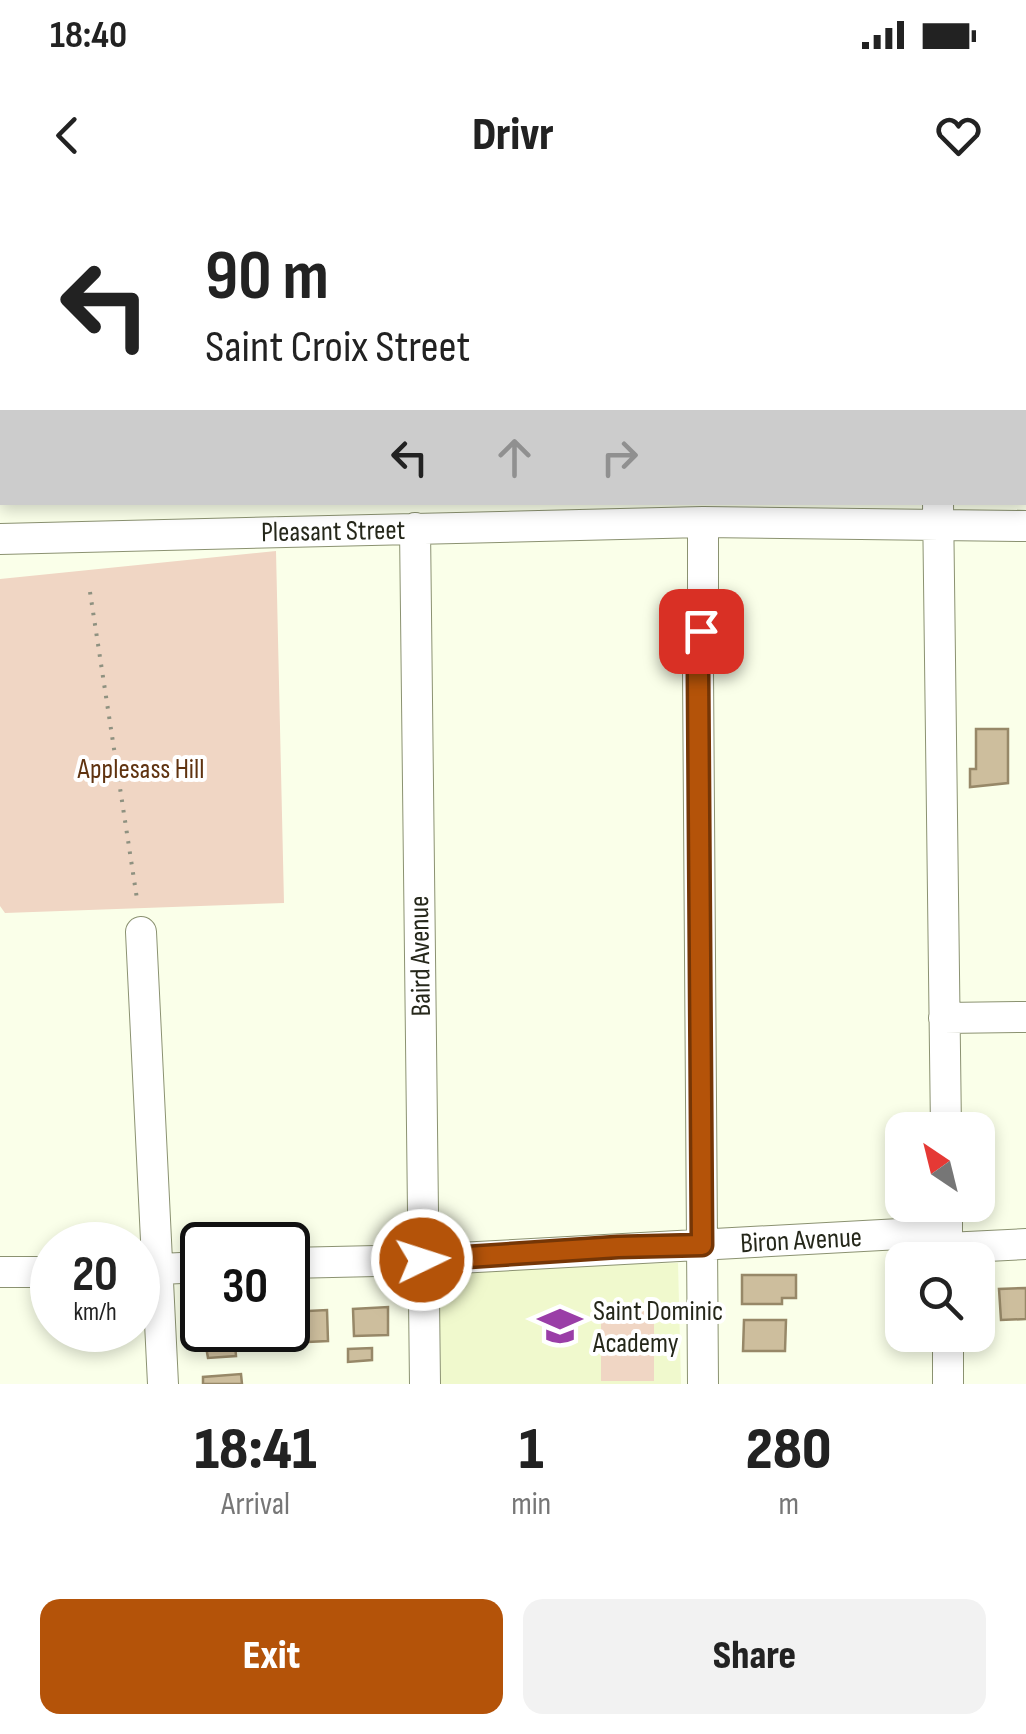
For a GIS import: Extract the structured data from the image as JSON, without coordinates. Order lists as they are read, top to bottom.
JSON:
{
  "streets": {
    "street": ["Pleasant Street", "Baird Avenue", "Biron Avenue"]
  },
  "crossings": [
    ["Pleasant Street", "Baird Avenue"],
    ["Baird Avenue", "Biron Avenue"]
  ],
  "parks": ["Applesass Hill"],
  "places": {
    "school or university": ["Saint Dominic Academy"]
  },
  "north": "top left",
  "page": {
    "status": "18:40",
    "header": "Drivr",
    "turn": ["90 m", "Saint Croix Street"],
    "speed": "20 km/h",
    "limit": "30",
    "eta": [
      "18:41",
      "Arrival",
      "1",
      "min",
      "280",
      "m"
    ],
    "buttons": ["Exit", "Share"]
  }
}
